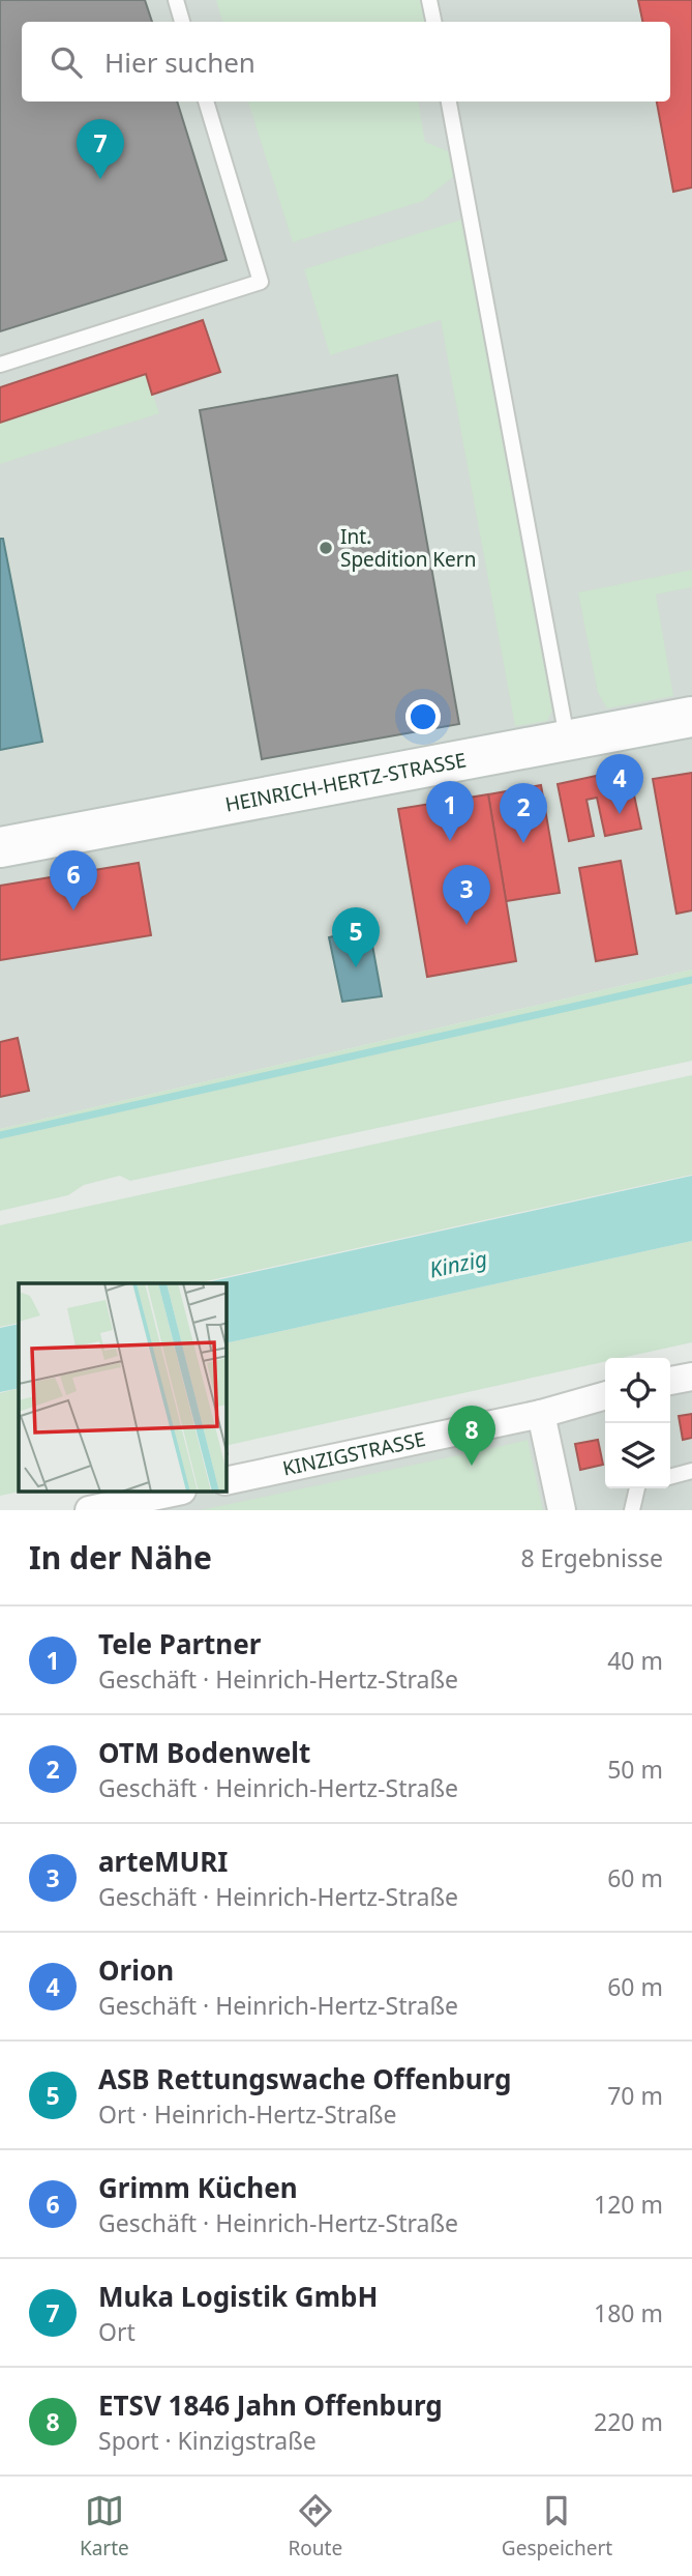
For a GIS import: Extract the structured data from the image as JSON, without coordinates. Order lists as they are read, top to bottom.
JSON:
{
  "streets": {
    "street": ["HEINRICH-HERTZ-STRASSE", "KINZIGSTRASSE"]
  },
  "water": ["Kinzig"],
  "places": ["Int. Spedition Kern"],
  "page": {
    "search": "Hier suchen",
    "pins": [
      "7",
      "4",
      "1",
      "2",
      "6",
      "3",
      "5",
      "8"
    ],
    "heading": ["In der Nähe", "8 Ergebnisse"],
    "list": [
      {
        "mark": "1",
        "name": "Tele Partner",
        "note": "Geschäft · Heinrich-Hertz-Straße",
        "value": "40 m"
      },
      {
        "mark": "2",
        "name": "OTM Bodenwelt",
        "note": "Geschäft · Heinrich-Hertz-Straße",
        "value": "50 m"
      },
      {
        "mark": "3",
        "name": "arteMURI",
        "note": "Geschäft · Heinrich-Hertz-Straße",
        "value": "60 m"
      },
      {
        "mark": "4",
        "name": "Orion",
        "note": "Geschäft · Heinrich-Hertz-Straße",
        "value": "60 m"
      },
      {
        "mark": "5",
        "name": "ASB Rettungswache Offenburg",
        "note": "Ort · Heinrich-Hertz-Straße",
        "value": "70 m"
      },
      {
        "mark": "6",
        "name": "Grimm Küchen",
        "note": "Geschäft · Heinrich-Hertz-Straße",
        "value": "120 m"
      },
      {
        "mark": "7",
        "name": "Muka Logistik GmbH",
        "note": "Ort",
        "value": "180 m"
      },
      {
        "mark": "8",
        "name": "ETSV 1846 Jahn Offenburg",
        "note": "Sport · Kinzigstraße",
        "value": "220 m"
      }
    ],
    "nav": ["Karte", "Route", "Gespeichert"]
  }
}
